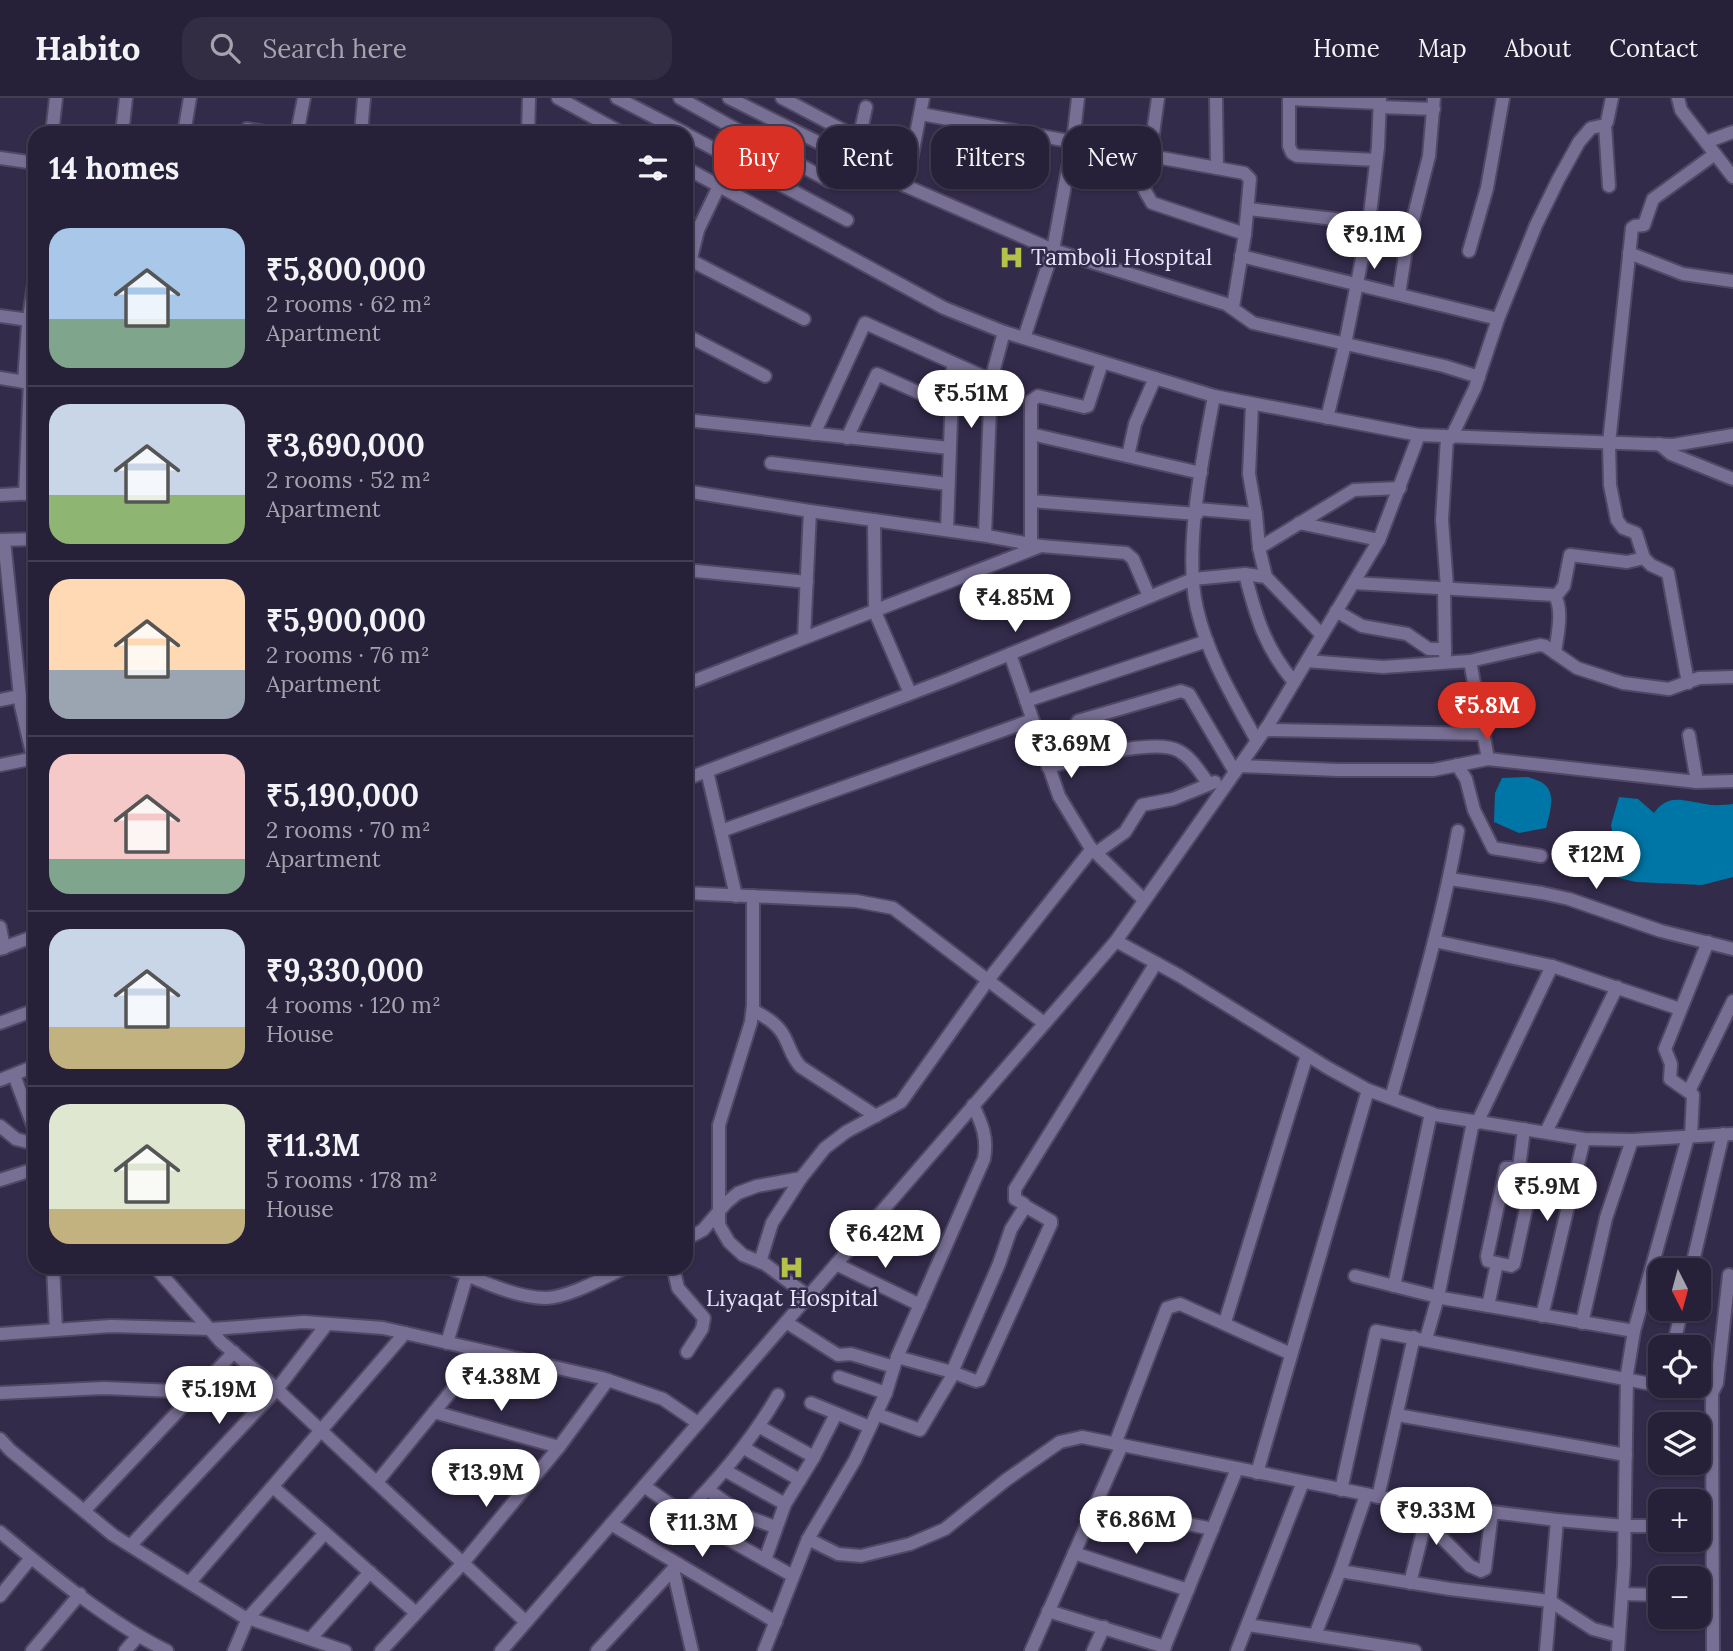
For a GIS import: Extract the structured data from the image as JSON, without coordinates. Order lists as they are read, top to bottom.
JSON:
{
  "places": {
    "hospital": ["Tamboli Hospital", "Liyaqat Hospital"]
  },
  "north": "bottom",
  "page": {
    "header": "Habito",
    "search": "Search here",
    "nav": [
      "Home",
      "Map",
      "About",
      "Contact"
    ],
    "chip": [
      "Buy",
      "Rent",
      "Filters",
      "New"
    ],
    "heading": "14 homes",
    "list": [
      {
        "name": "₹5,800,000",
        "note": "2 rooms · 62 m² · Apartment"
      },
      {
        "name": "₹3,690,000",
        "note": "2 rooms · 52 m² · Apartment"
      },
      {
        "name": "₹5,900,000",
        "note": "2 rooms · 76 m² · Apartment"
      },
      {
        "name": "₹5,190,000",
        "note": "2 rooms · 70 m² · Apartment"
      },
      {
        "name": "₹9,330,000",
        "note": "4 rooms · 120 m² · House"
      },
      {
        "name": "₹11.3M",
        "note": "5 rooms · 178 m² · House"
      }
    ],
    "price": [
      "₹9.1M",
      "₹5.51M",
      "₹4.85M",
      "₹5.8M",
      "₹3.69M",
      "₹12M",
      "₹5.9M",
      "₹6.42M",
      "₹4.38M",
      "₹5.19M",
      "₹13.9M",
      "₹9.33M",
      "₹6.86M",
      "₹11.3M"
    ],
    "map_buttons": ["+", "−"]
  }
}
